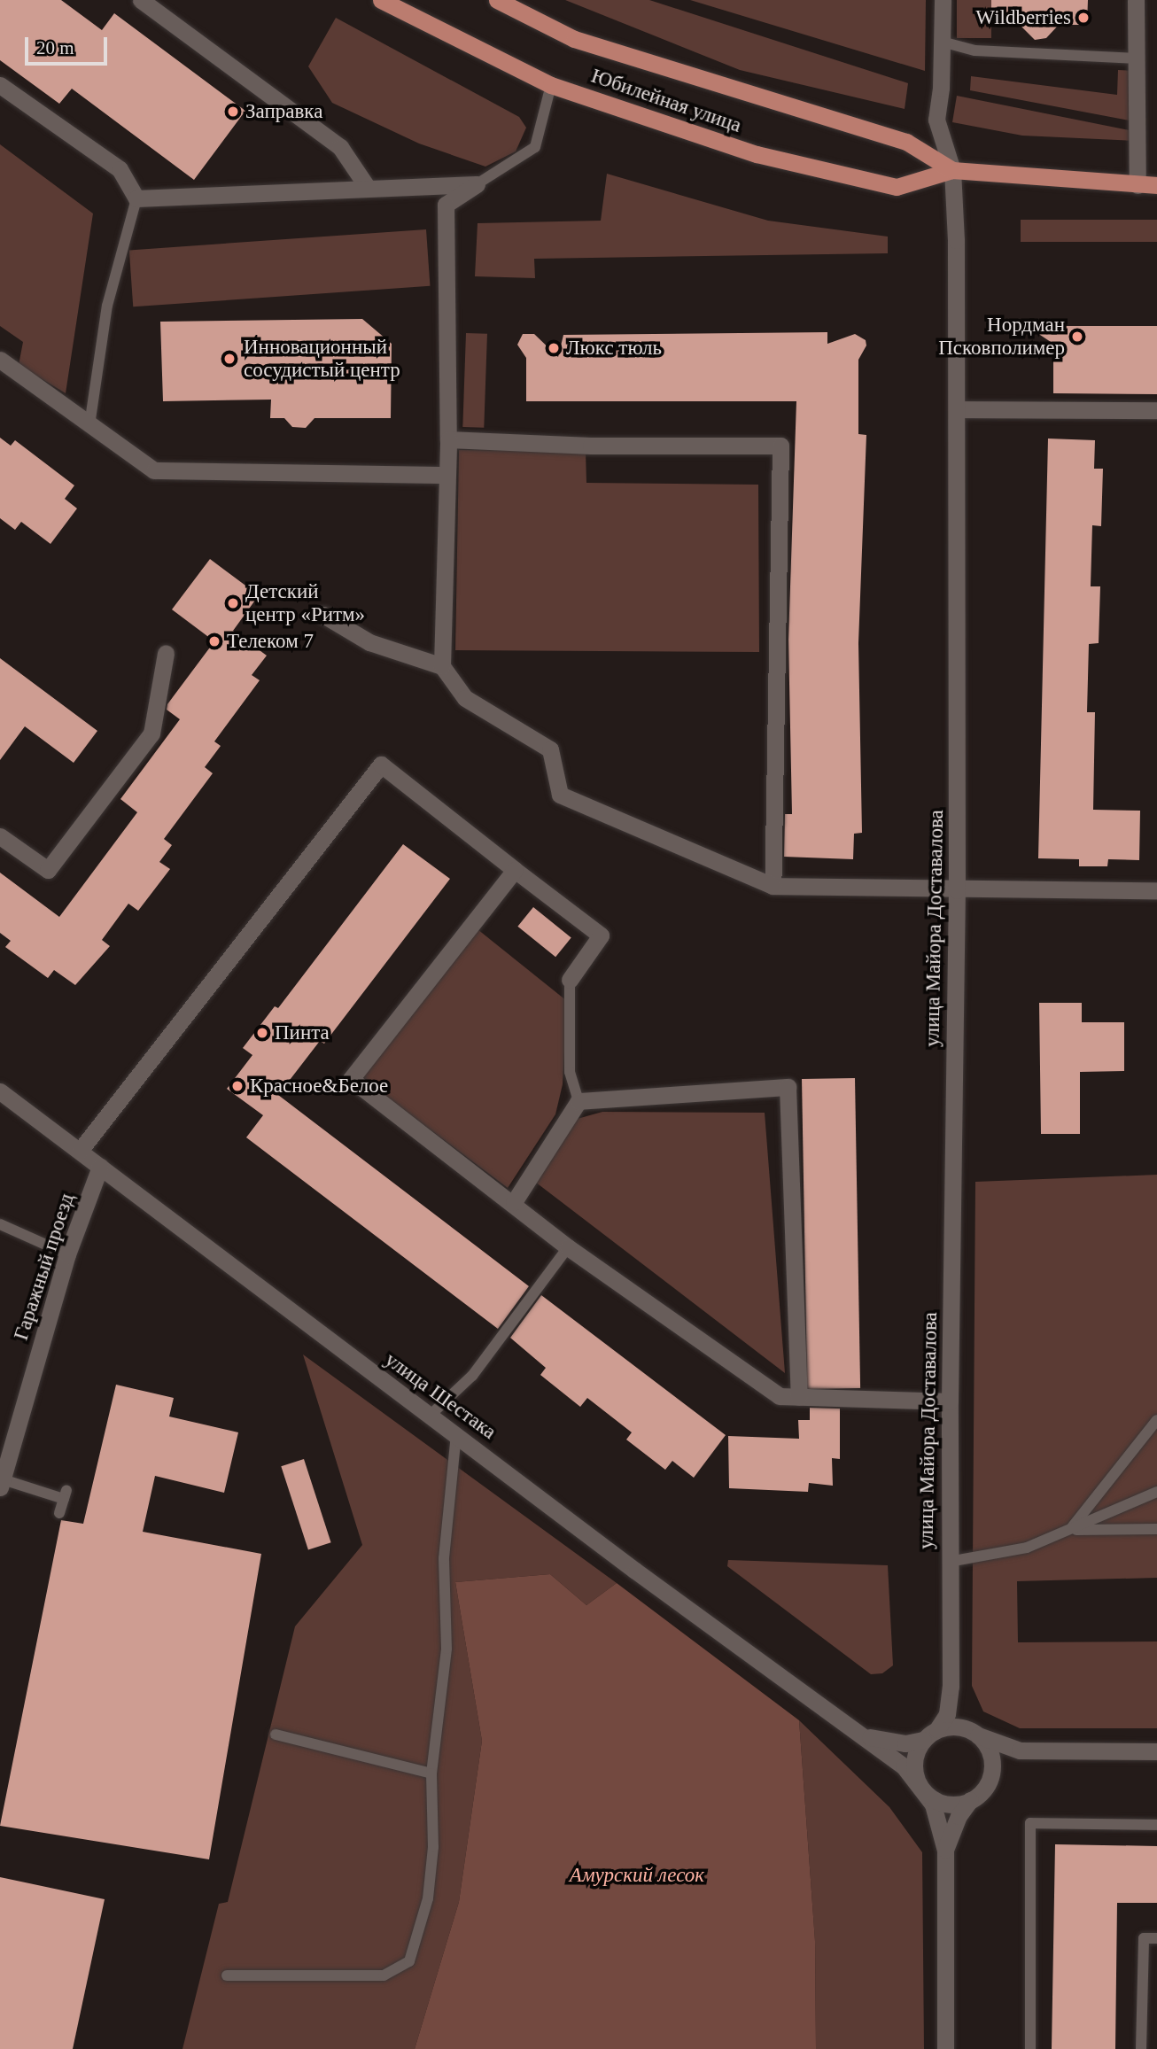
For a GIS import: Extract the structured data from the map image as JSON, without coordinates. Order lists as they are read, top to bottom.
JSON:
{
  "streets": {
    "main road": ["Юбилейная улица"],
    "street": ["улица Майора Доставалова", "Гаражный проезд", "улица Шестака"]
  },
  "crossings": [
    ["Юбилейная улица", "улица Майора Доставалова"],
    ["улица Майора Доставалова", "улица Шестака"],
    ["Гаражный проезд", "улица Шестака"]
  ],
  "parks": ["Амурский лесок"],
  "places": [
    "Wildberries",
    "Заправка",
    "Нордман Псковполимер",
    "Люкс тюль",
    "Инновационный сосудистый центр",
    "Детский центр «Ритм»",
    "Телеком 7",
    "Пинта",
    "Красное&Белое"
  ],
  "scale_bar": "20 m"
}
